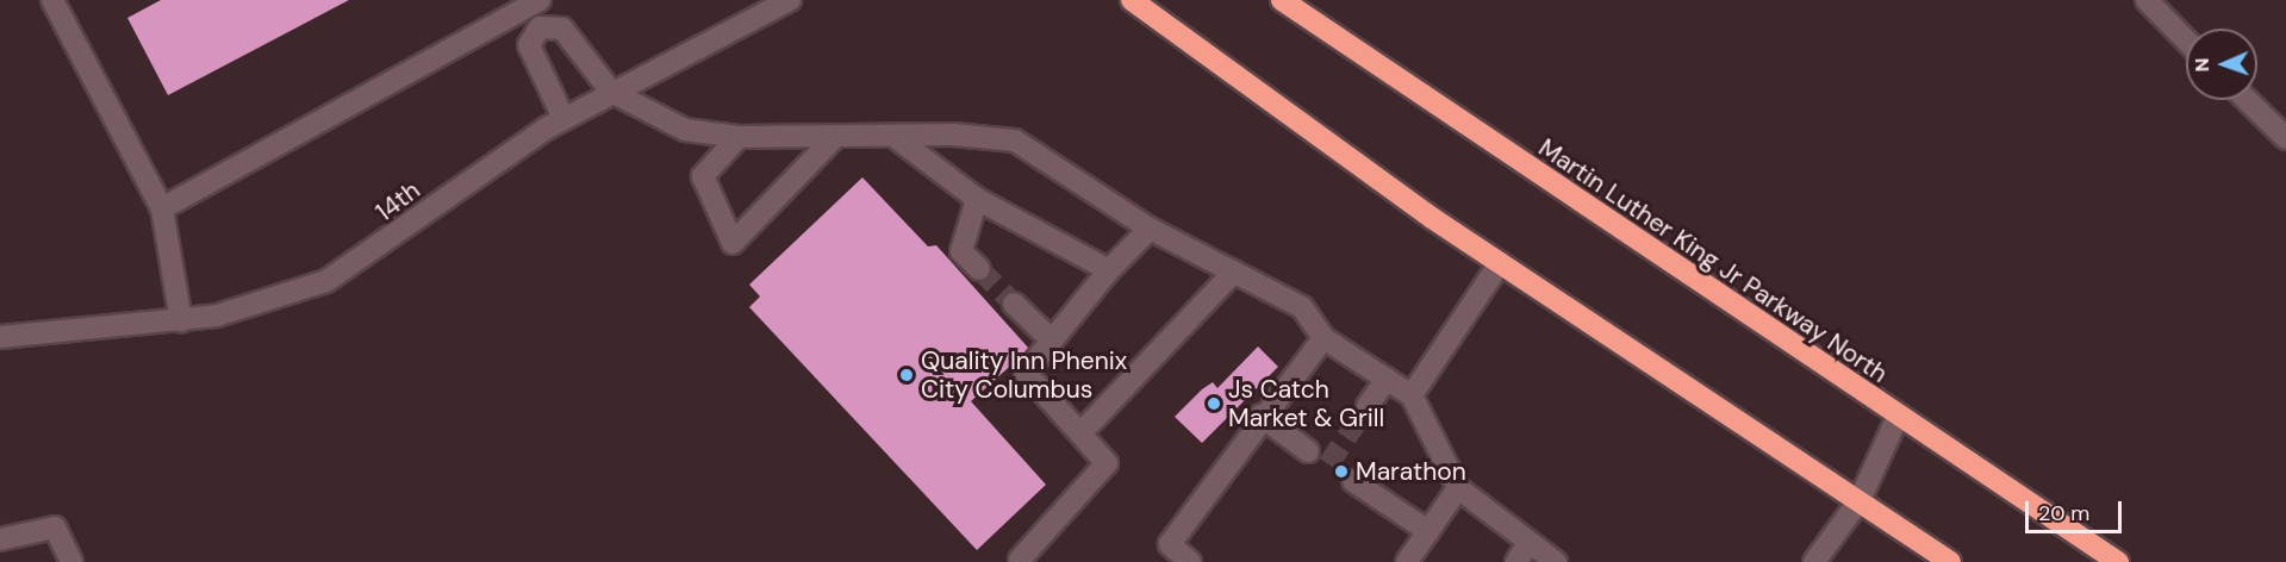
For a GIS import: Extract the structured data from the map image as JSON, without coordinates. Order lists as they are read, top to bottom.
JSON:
{
  "streets": {
    "highway": ["Martin Luther King Jr Parkway North"],
    "street": ["14th"]
  },
  "places": ["Quality Inn Phenix City Columbus", "Js Catch Market & Grill", "Marathon"],
  "scale_bar": "20 m",
  "north": "left"
}
